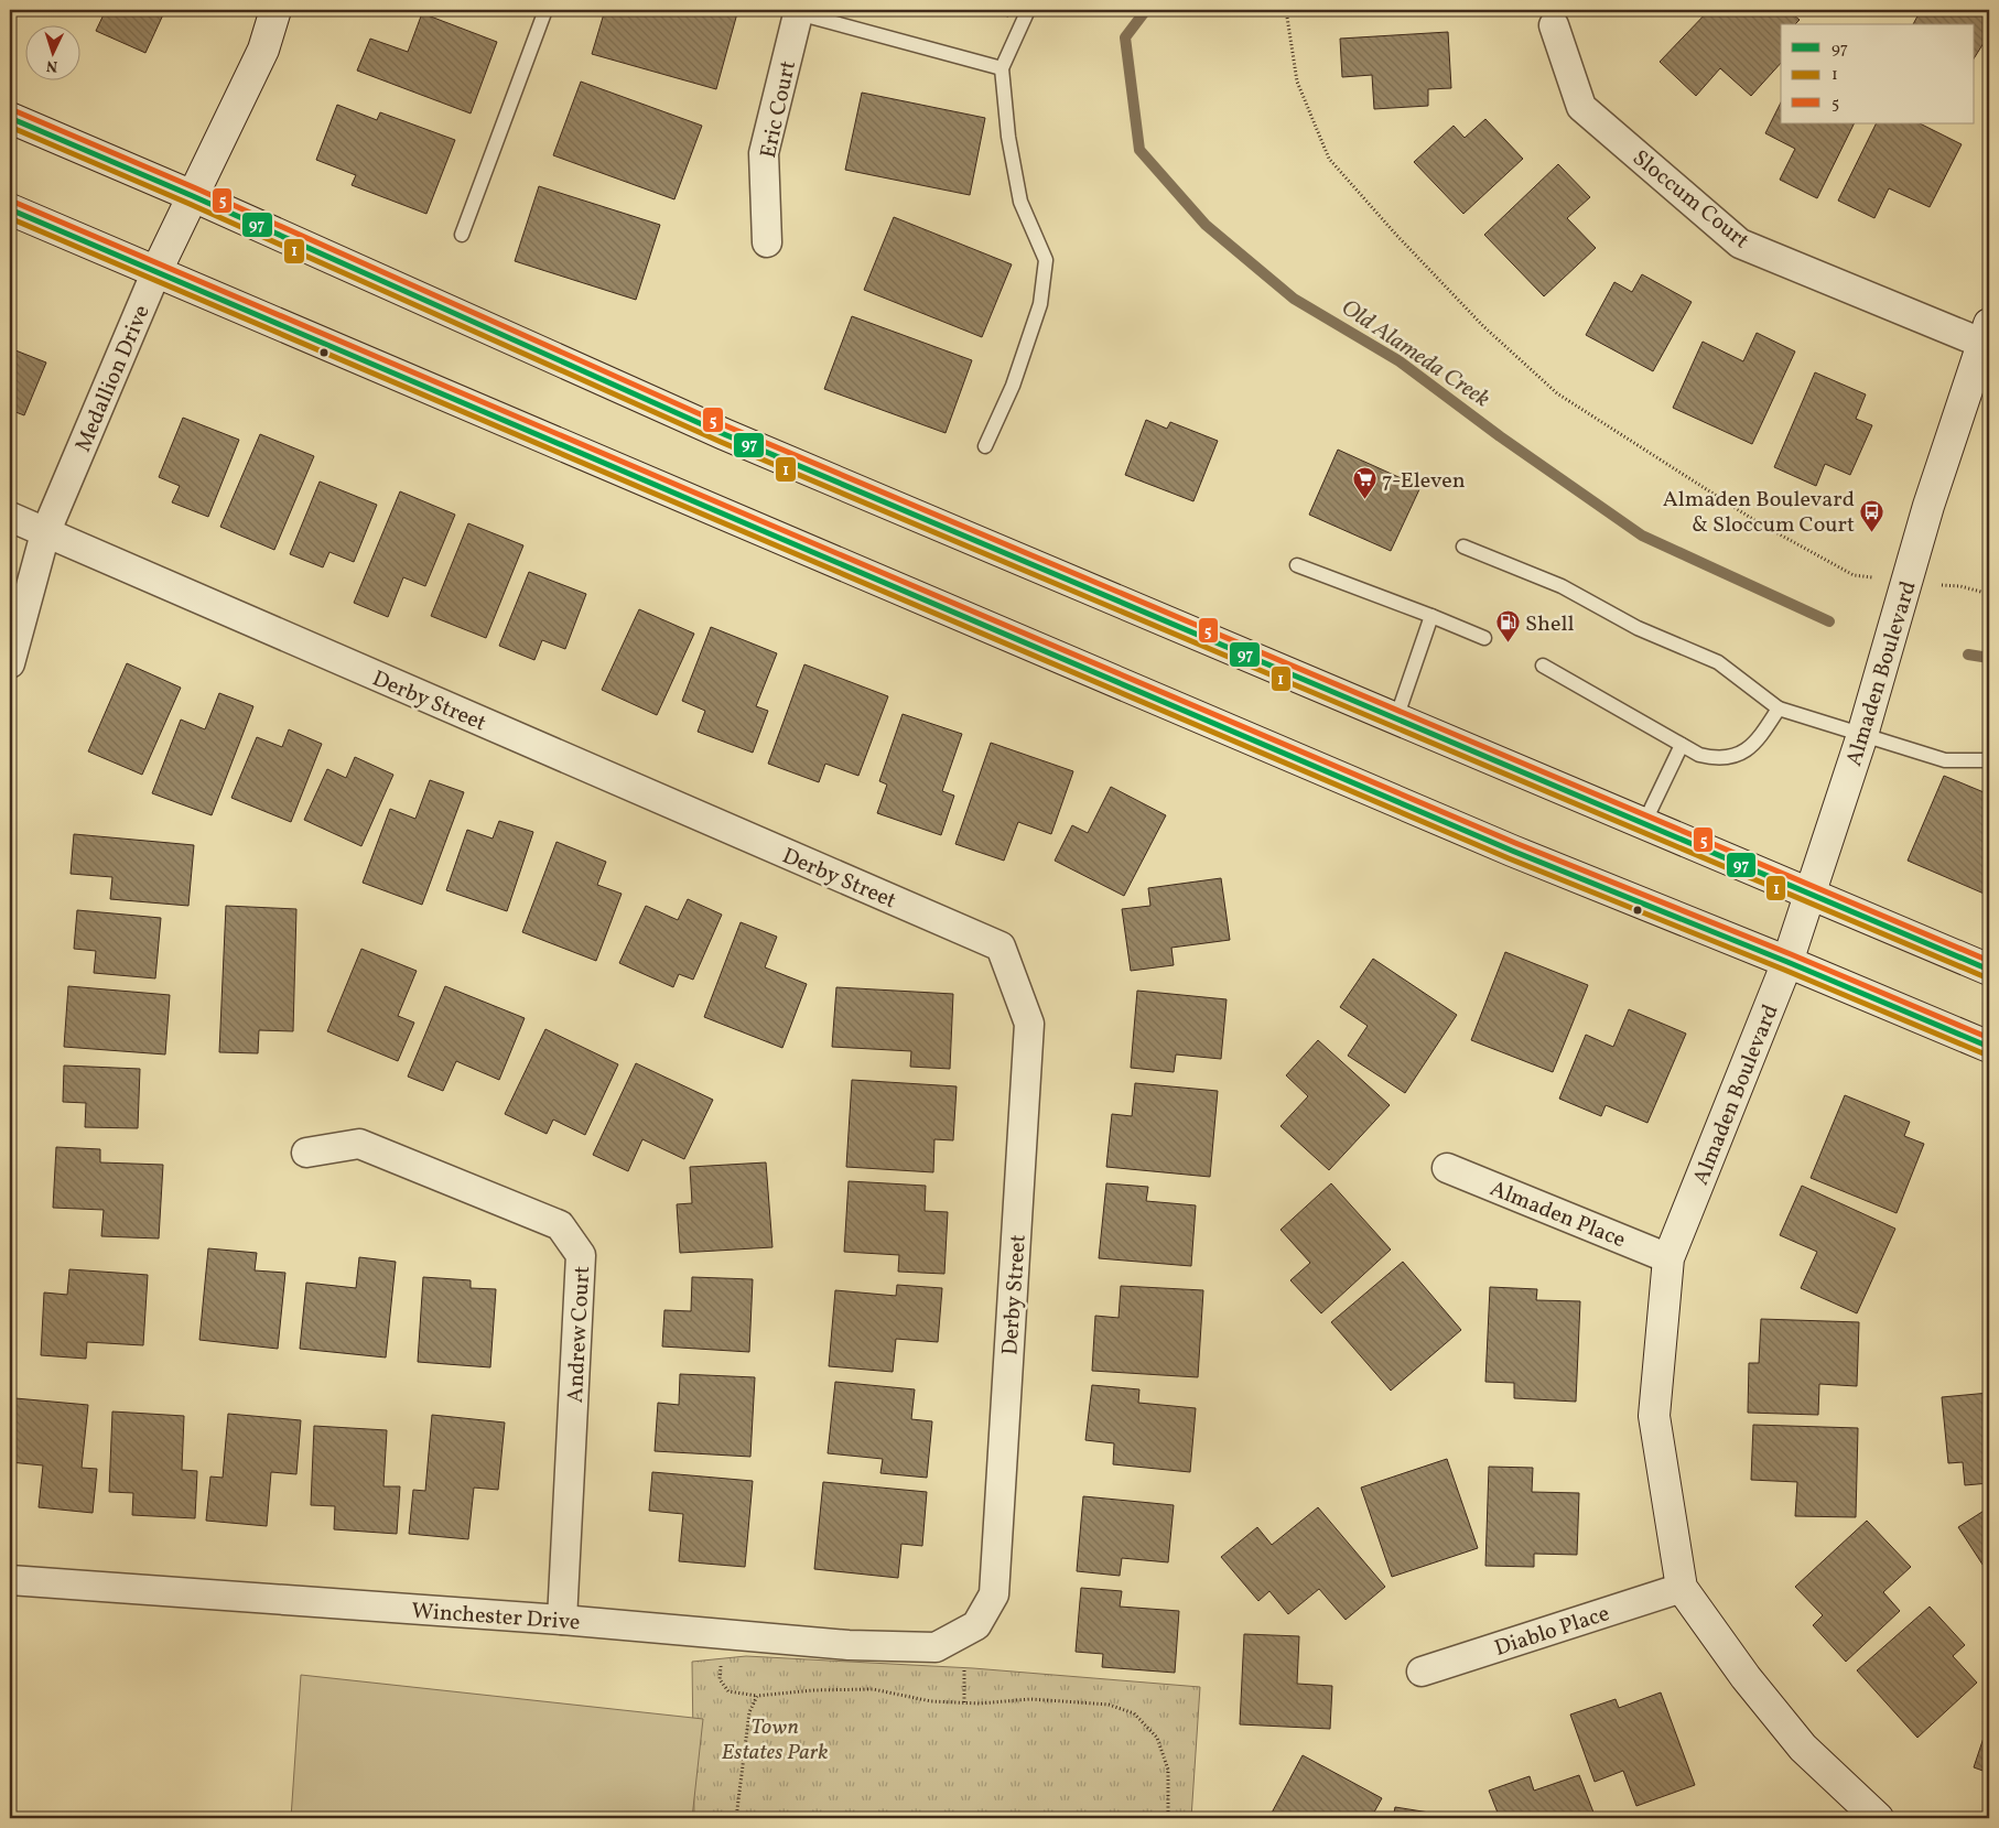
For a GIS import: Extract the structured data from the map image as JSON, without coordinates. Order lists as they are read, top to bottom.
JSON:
{
  "streets": {
    "main road": ["Medallion Drive", "Almaden Boulevard"],
    "street": [
      "Eric Court",
      "Sloccum Court",
      "Derby Street",
      "Almaden Place",
      "Andrew Court",
      "Winchester Drive",
      "Diablo Place"
    ]
  },
  "crossings": [
    ["Sloccum Court", "Almaden Boulevard"],
    ["Medallion Drive", "Derby Street"],
    ["Almaden Boulevard", "Almaden Place"],
    ["Almaden Boulevard", "Diablo Place"],
    ["Derby Street", "Winchester Drive"],
    ["Andrew Court", "Winchester Drive"]
  ],
  "water": ["Old Alameda Creek"],
  "parks": ["Town Estates Park"],
  "places": {
    "supermarket": ["7-Eleven"],
    "bus stop": ["Almaden Boulevard & Sloccum Court"],
    "fuel station": ["Shell"]
  },
  "lines": ["transit line 5", "transit line 97", "transit line 1"],
  "legend": ["97", "1", "5"],
  "north": "bottom"
}
